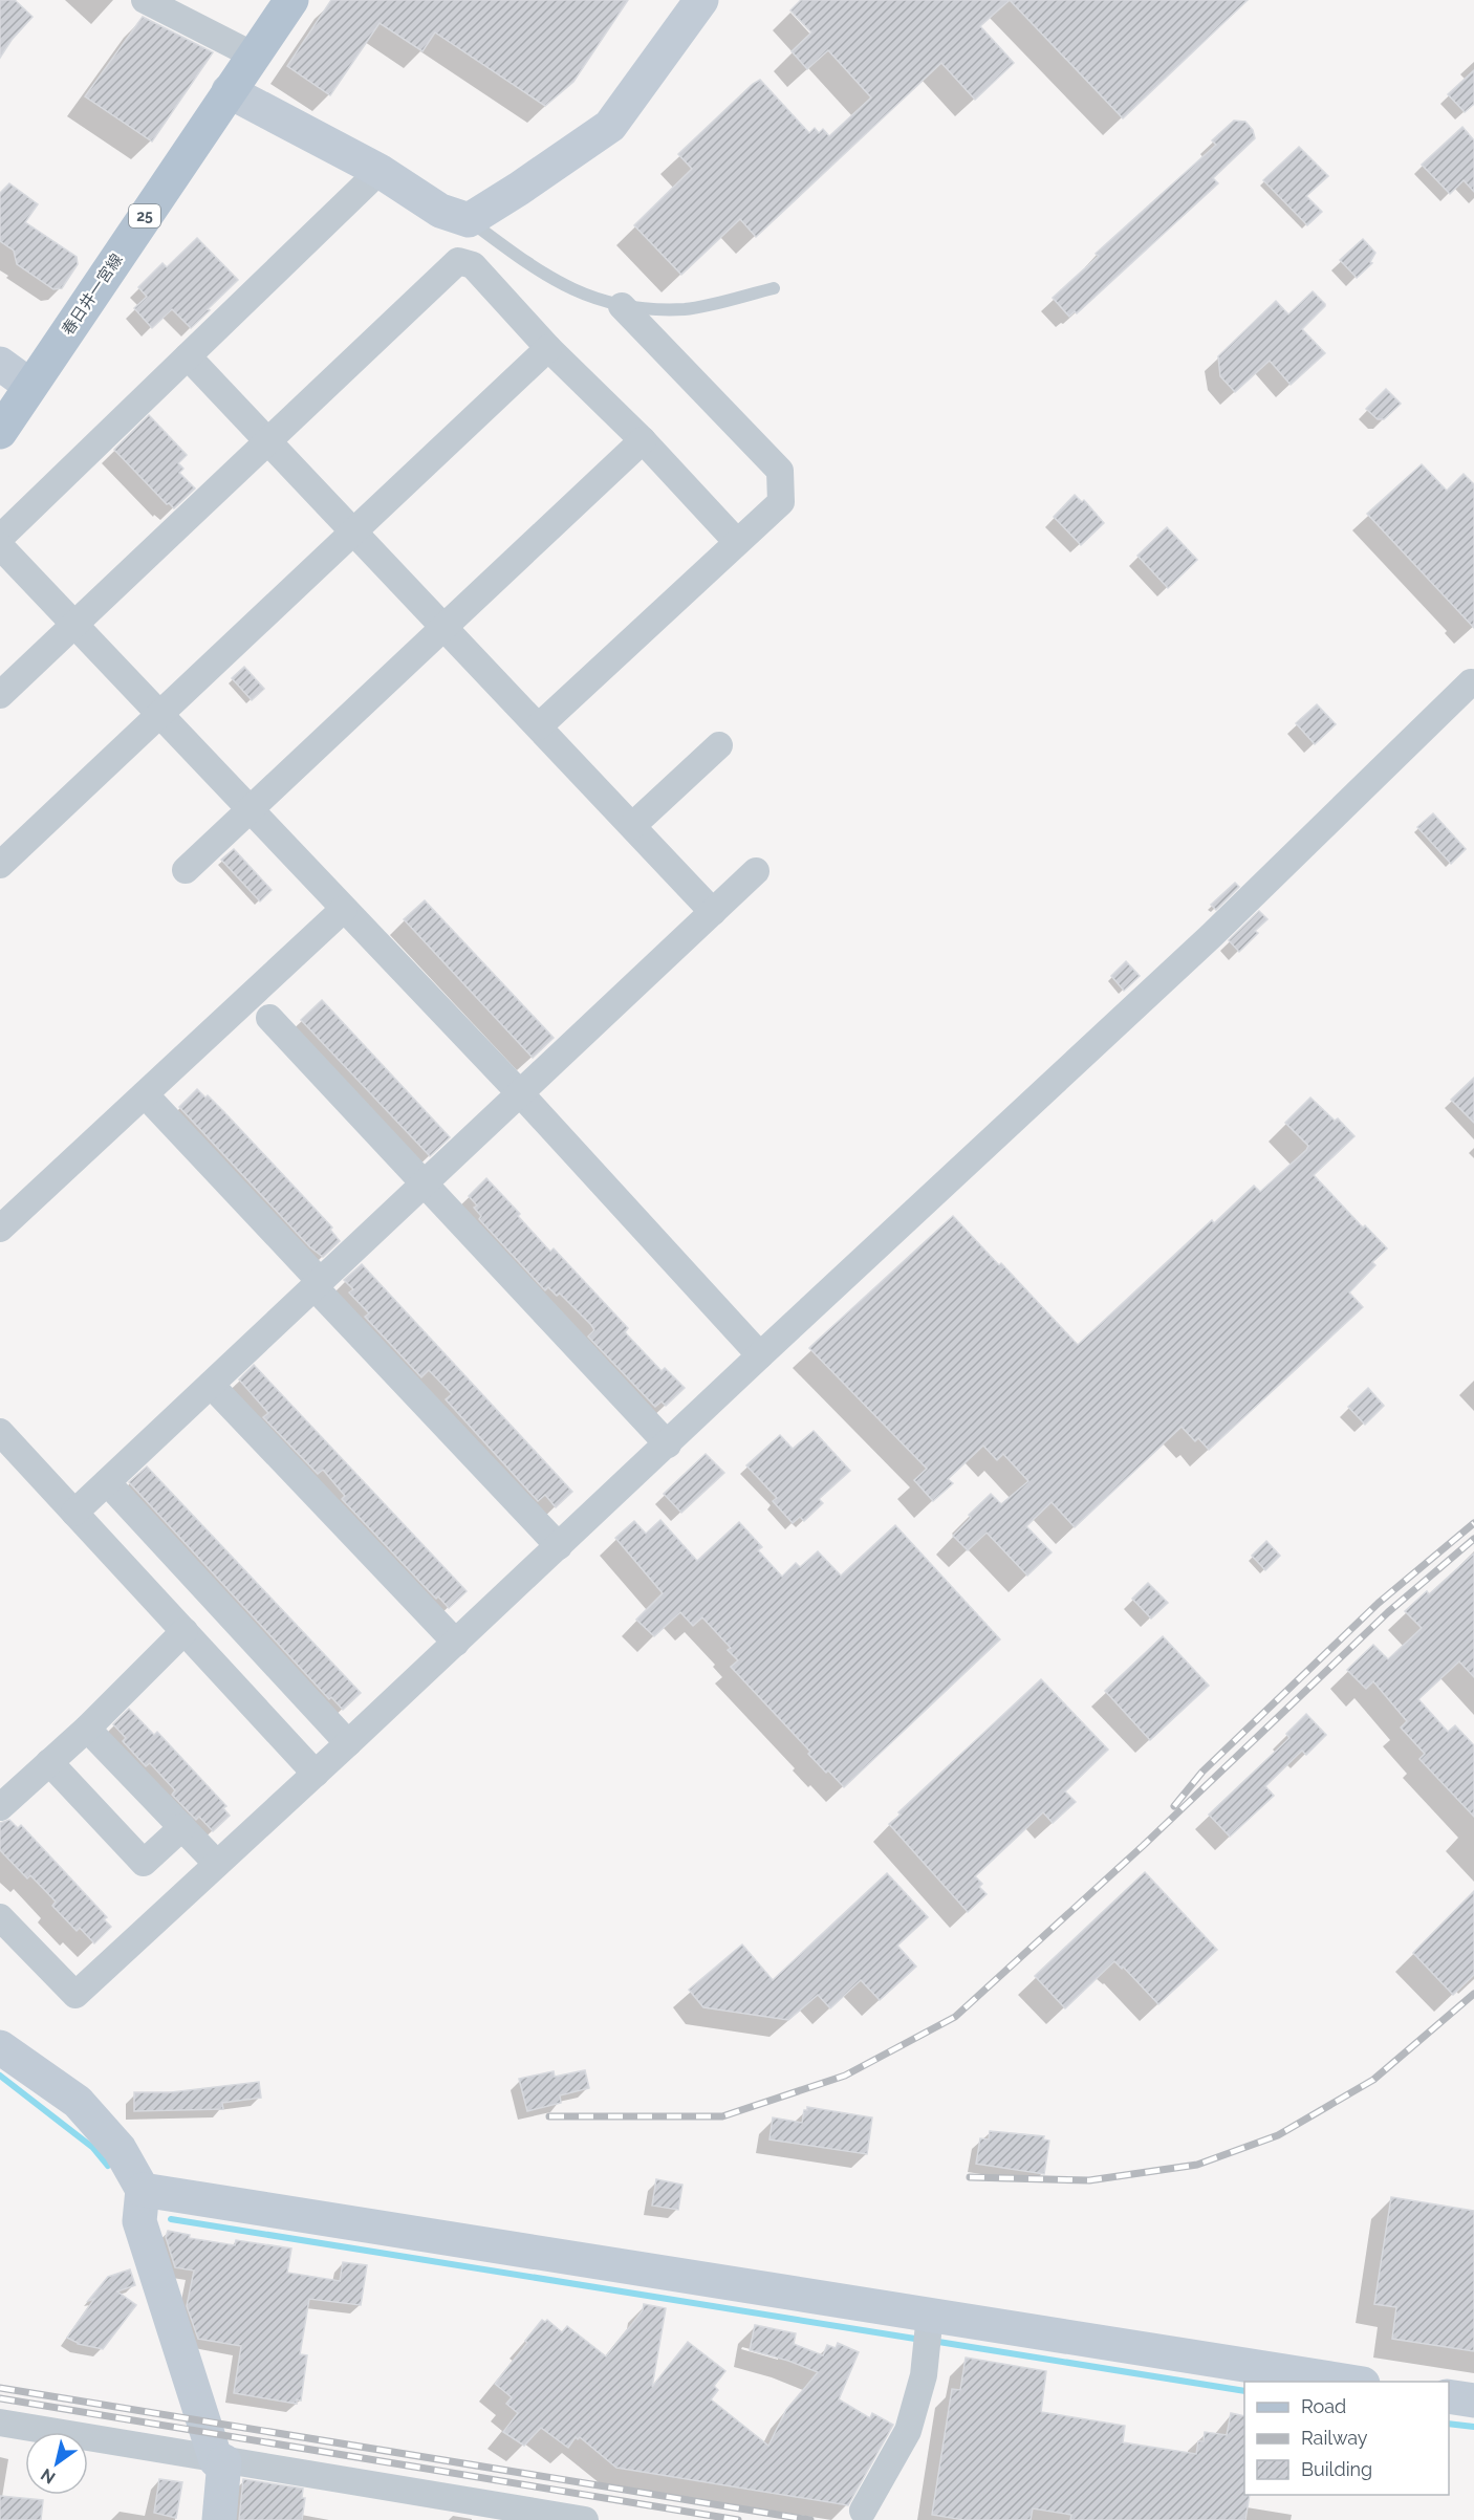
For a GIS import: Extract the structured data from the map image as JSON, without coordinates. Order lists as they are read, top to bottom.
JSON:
{
  "streets": {
    "main road": ["25", "春日井一宮線"]
  },
  "legend": ["Road", "Railway", "Building"],
  "north": "bottom left"
}
